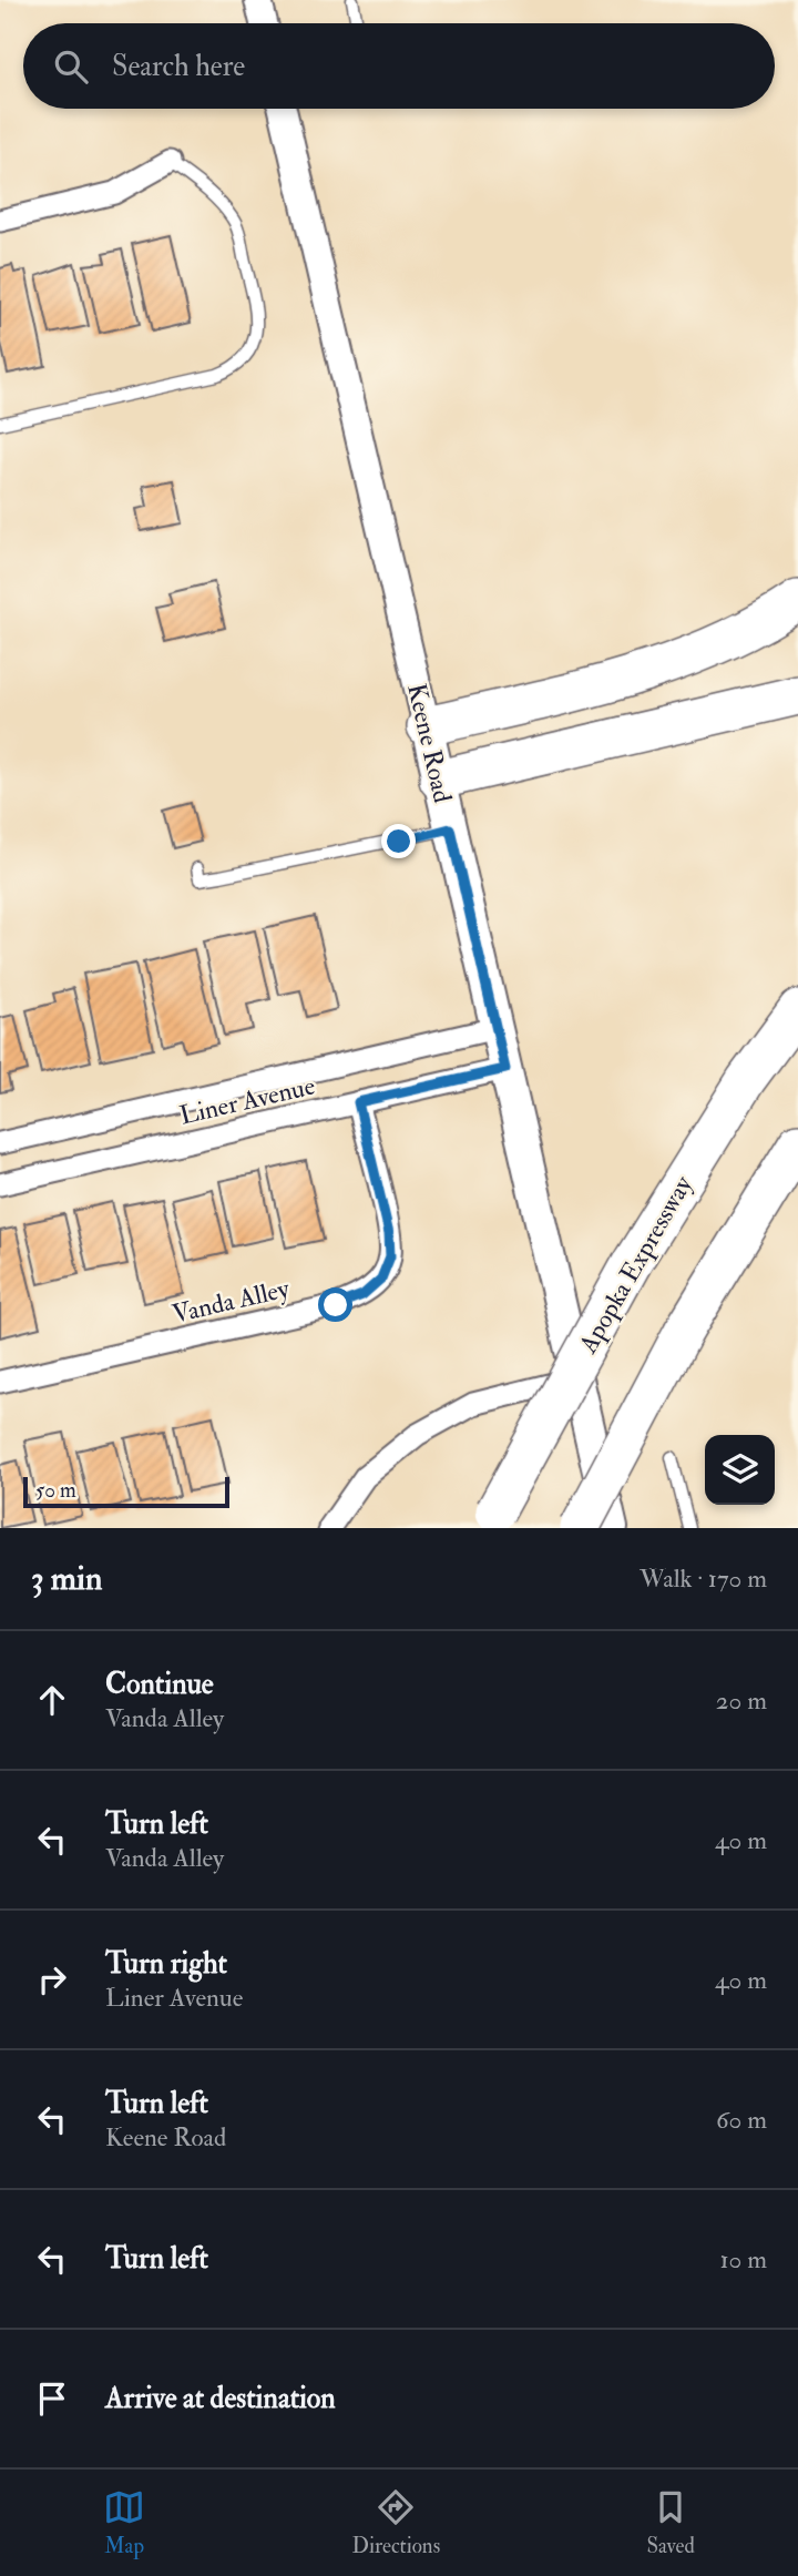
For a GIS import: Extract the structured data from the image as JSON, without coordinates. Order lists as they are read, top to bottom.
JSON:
{
  "streets": {
    "highway": ["Apopka Expressway"],
    "main road": ["Keene Road"],
    "street": ["Liner Avenue", "Vanda Alley"]
  },
  "crossings": [
    ["Keene Road", "Liner Avenue"],
    ["Liner Avenue", "Vanda Alley"]
  ],
  "scale_bar": "50 m",
  "page": {
    "search": "Search here",
    "scale": "50 m",
    "heading": ["3 min", "Walk · 170 m"],
    "list": [
      ["Continue", "Vanda Alley", "20 m"],
      ["Turn left", "Vanda Alley", "40 m"],
      ["Turn right", "Liner Avenue", "40 m"],
      ["Turn left", "Keene Road", "60 m"],
      ["Turn left", "10 m"],
      "Arrive at destination"
    ],
    "nav": ["Map", "Directions", "Saved"]
  }
}
